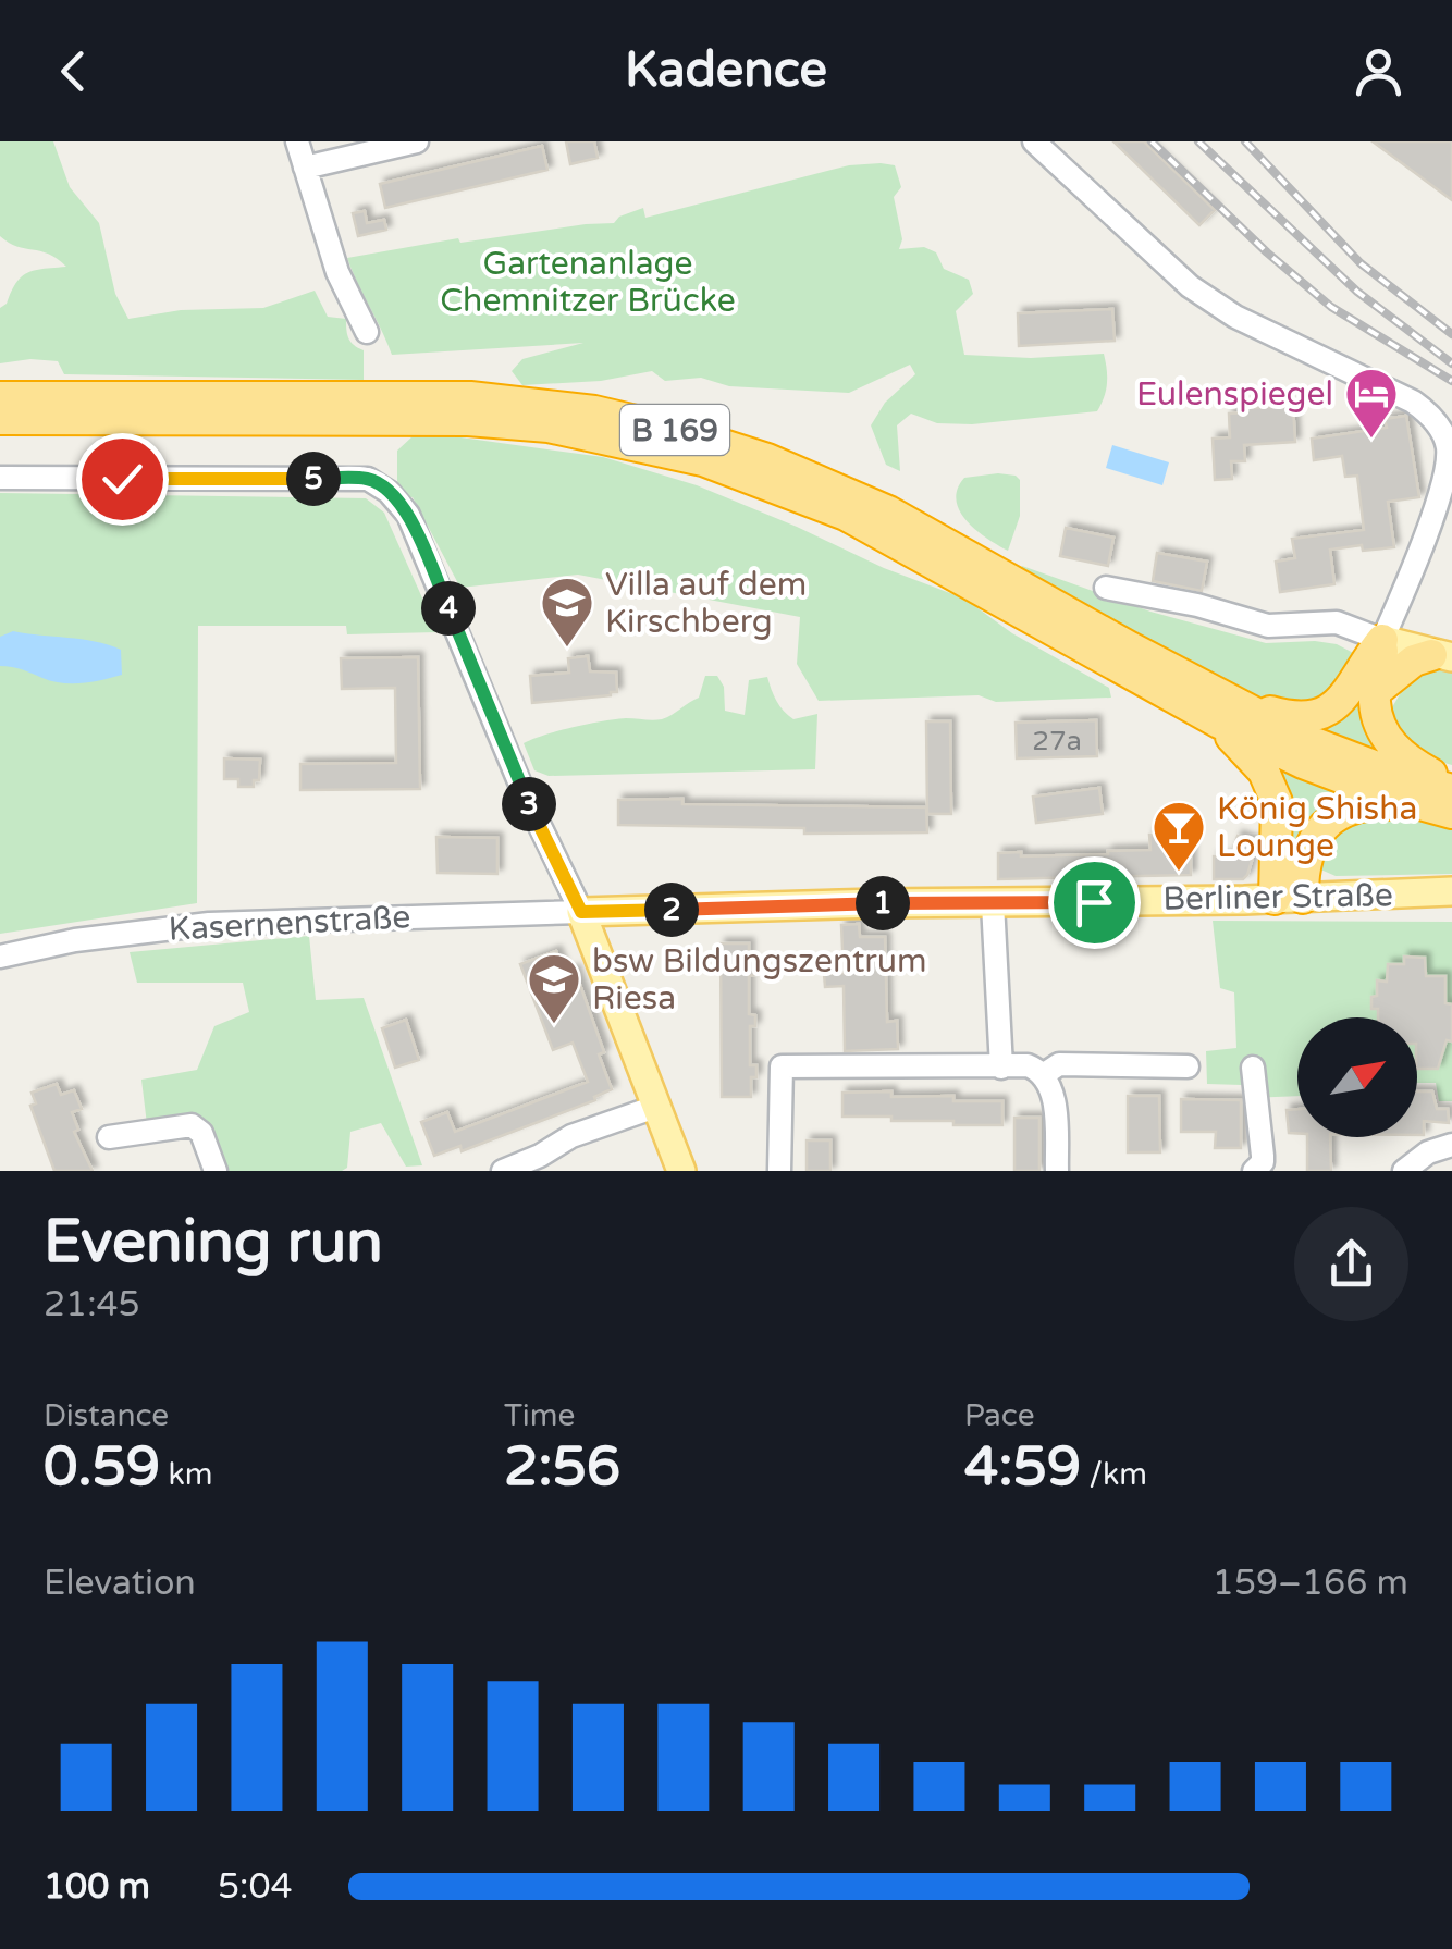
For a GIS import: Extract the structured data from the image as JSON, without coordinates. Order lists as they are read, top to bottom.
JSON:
{
  "streets": {
    "highway": ["B 169"],
    "main road": ["Berliner Straße"],
    "street": ["Kasernenstraße"]
  },
  "crossings": [
    ["Berliner Straße", "Kasernenstraße"]
  ],
  "parks": ["Gartenanlage Chemnitzer Brücke"],
  "places": {
    "hotel": ["Eulenspiegel"],
    "school or university": ["Villa auf dem Kirschberg", "bsw Bildungszentrum Riesa"],
    "bar": ["König Shisha Lounge"]
  },
  "house_numbers": ["27a"],
  "north": "top right",
  "page": {
    "header": "Kadence",
    "pins": [
      "5",
      "4",
      "3",
      "1",
      "2"
    ],
    "heading": ["Evening run", "21:45"],
    "stats": [
      ["Distance", "0.59 km"],
      ["Time", "2:56"],
      ["Pace", "4:59 /km"]
    ],
    "chart": ["Elevation", "159–166 m"],
    "list": [
      {
        "name": "100 m",
        "note": "5:04"
      }
    ]
  }
}
